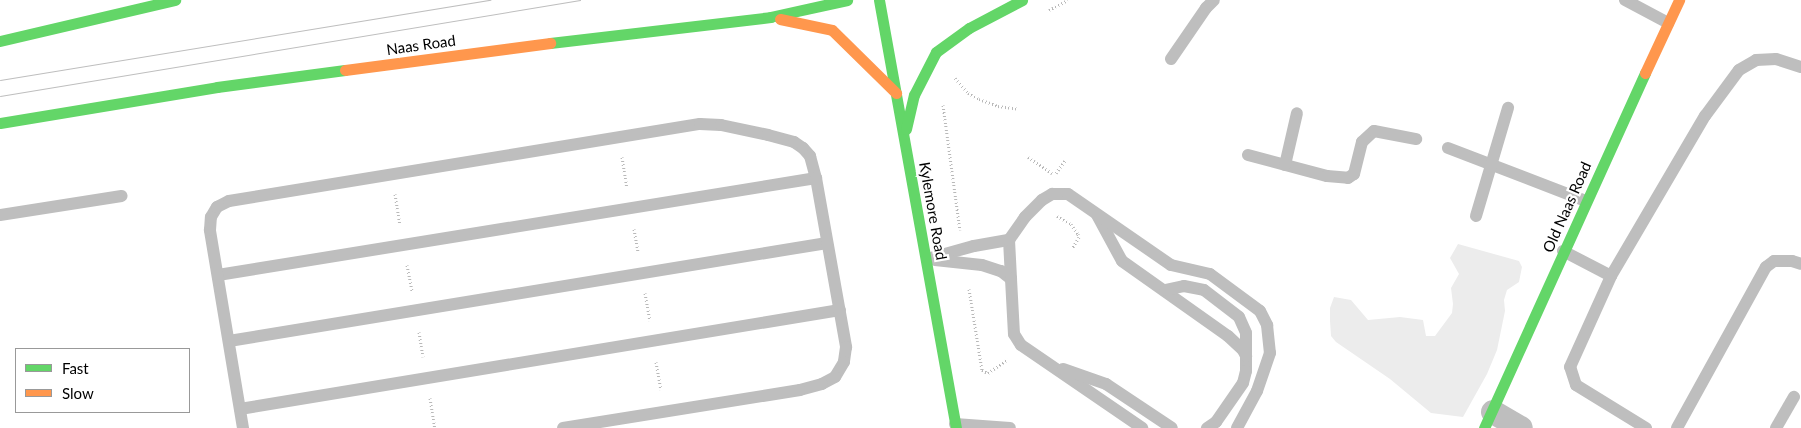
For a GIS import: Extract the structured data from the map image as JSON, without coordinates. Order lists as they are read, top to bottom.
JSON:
{
  "streets": {
    "main road": ["Naas Road", "Old Naas Road", "Kylemore Road"]
  },
  "legend": ["Fast", "Slow"]
}
